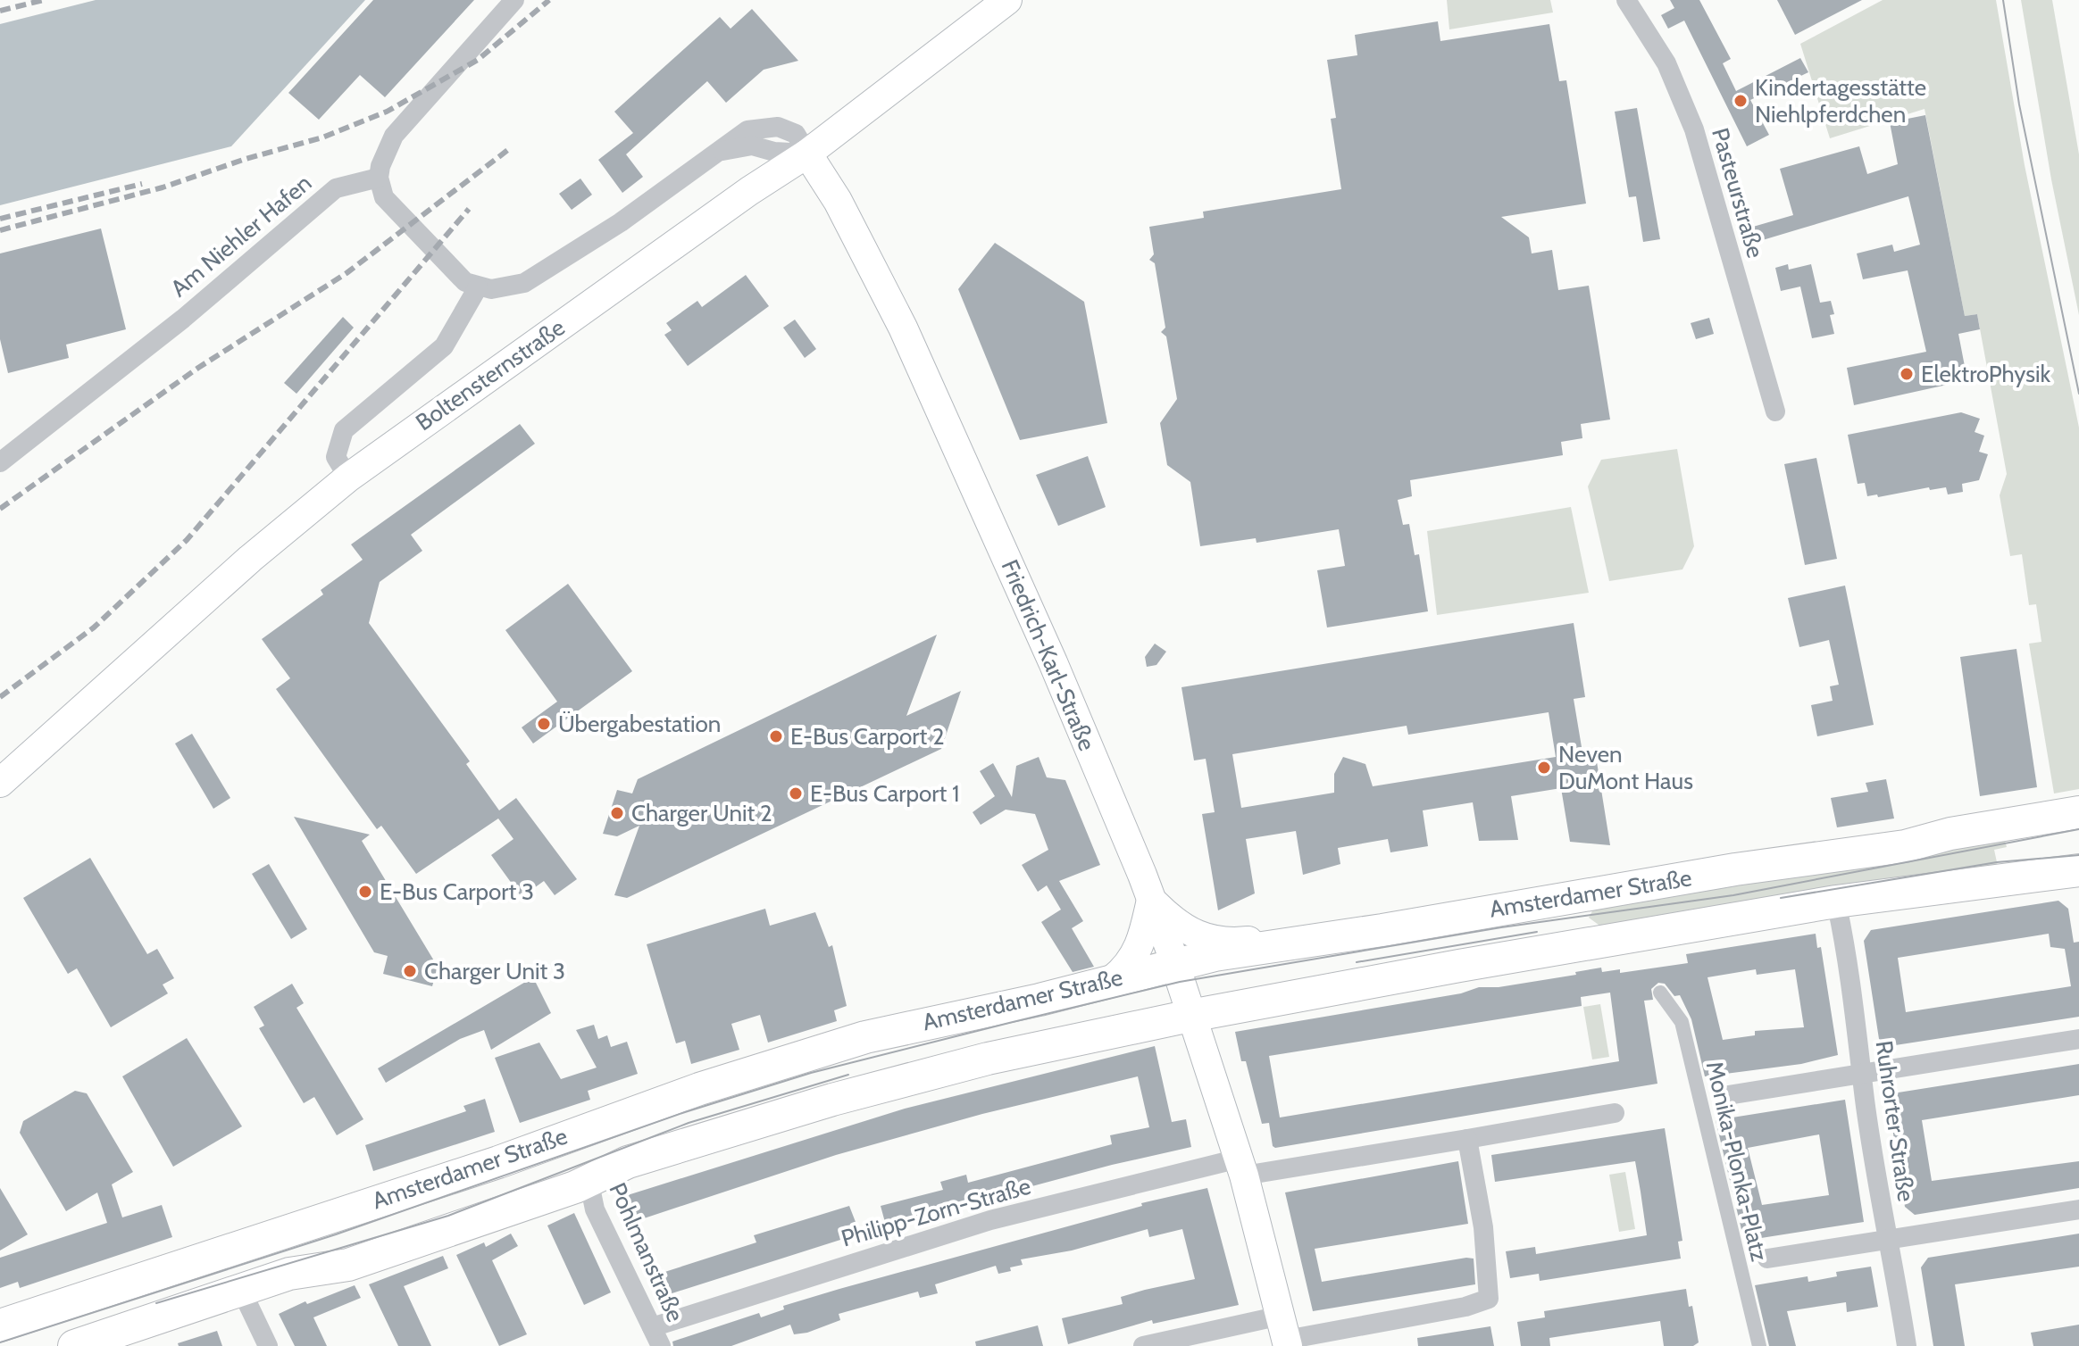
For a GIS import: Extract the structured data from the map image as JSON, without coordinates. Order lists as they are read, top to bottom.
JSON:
{
  "streets": {
    "main road": ["Boltensternstraße", "Friedrich-Karl-Straße", "Amsterdamer Straße"],
    "street": [
      "Pasteurstraße",
      "Am Niehler Hafen",
      "Ruhrorter Straße",
      "Monika-Plonka-Platz",
      "Philipp-Zorn-Straße",
      "Pohlmanstraße"
    ]
  },
  "crossings": [
    ["Boltensternstraße", "Friedrich-Karl-Straße"],
    ["Friedrich-Karl-Straße", "Amsterdamer Straße"],
    ["Friedrich-Karl-Straße", "Philipp-Zorn-Straße"],
    ["Amsterdamer Straße", "Ruhrorter Straße"],
    ["Amsterdamer Straße", "Pohlmanstraße"],
    ["Philipp-Zorn-Straße", "Pohlmanstraße"]
  ],
  "places": [
    "Kindertagesstätte Niehlpferdchen",
    "ElektroPhysik",
    "Übergabestation",
    "E-Bus Carport 2",
    "Neven DuMont Haus",
    "E-Bus Carport 1",
    "Charger Unit 2",
    "E-Bus Carport 3",
    "Charger Unit 3"
  ]
}
